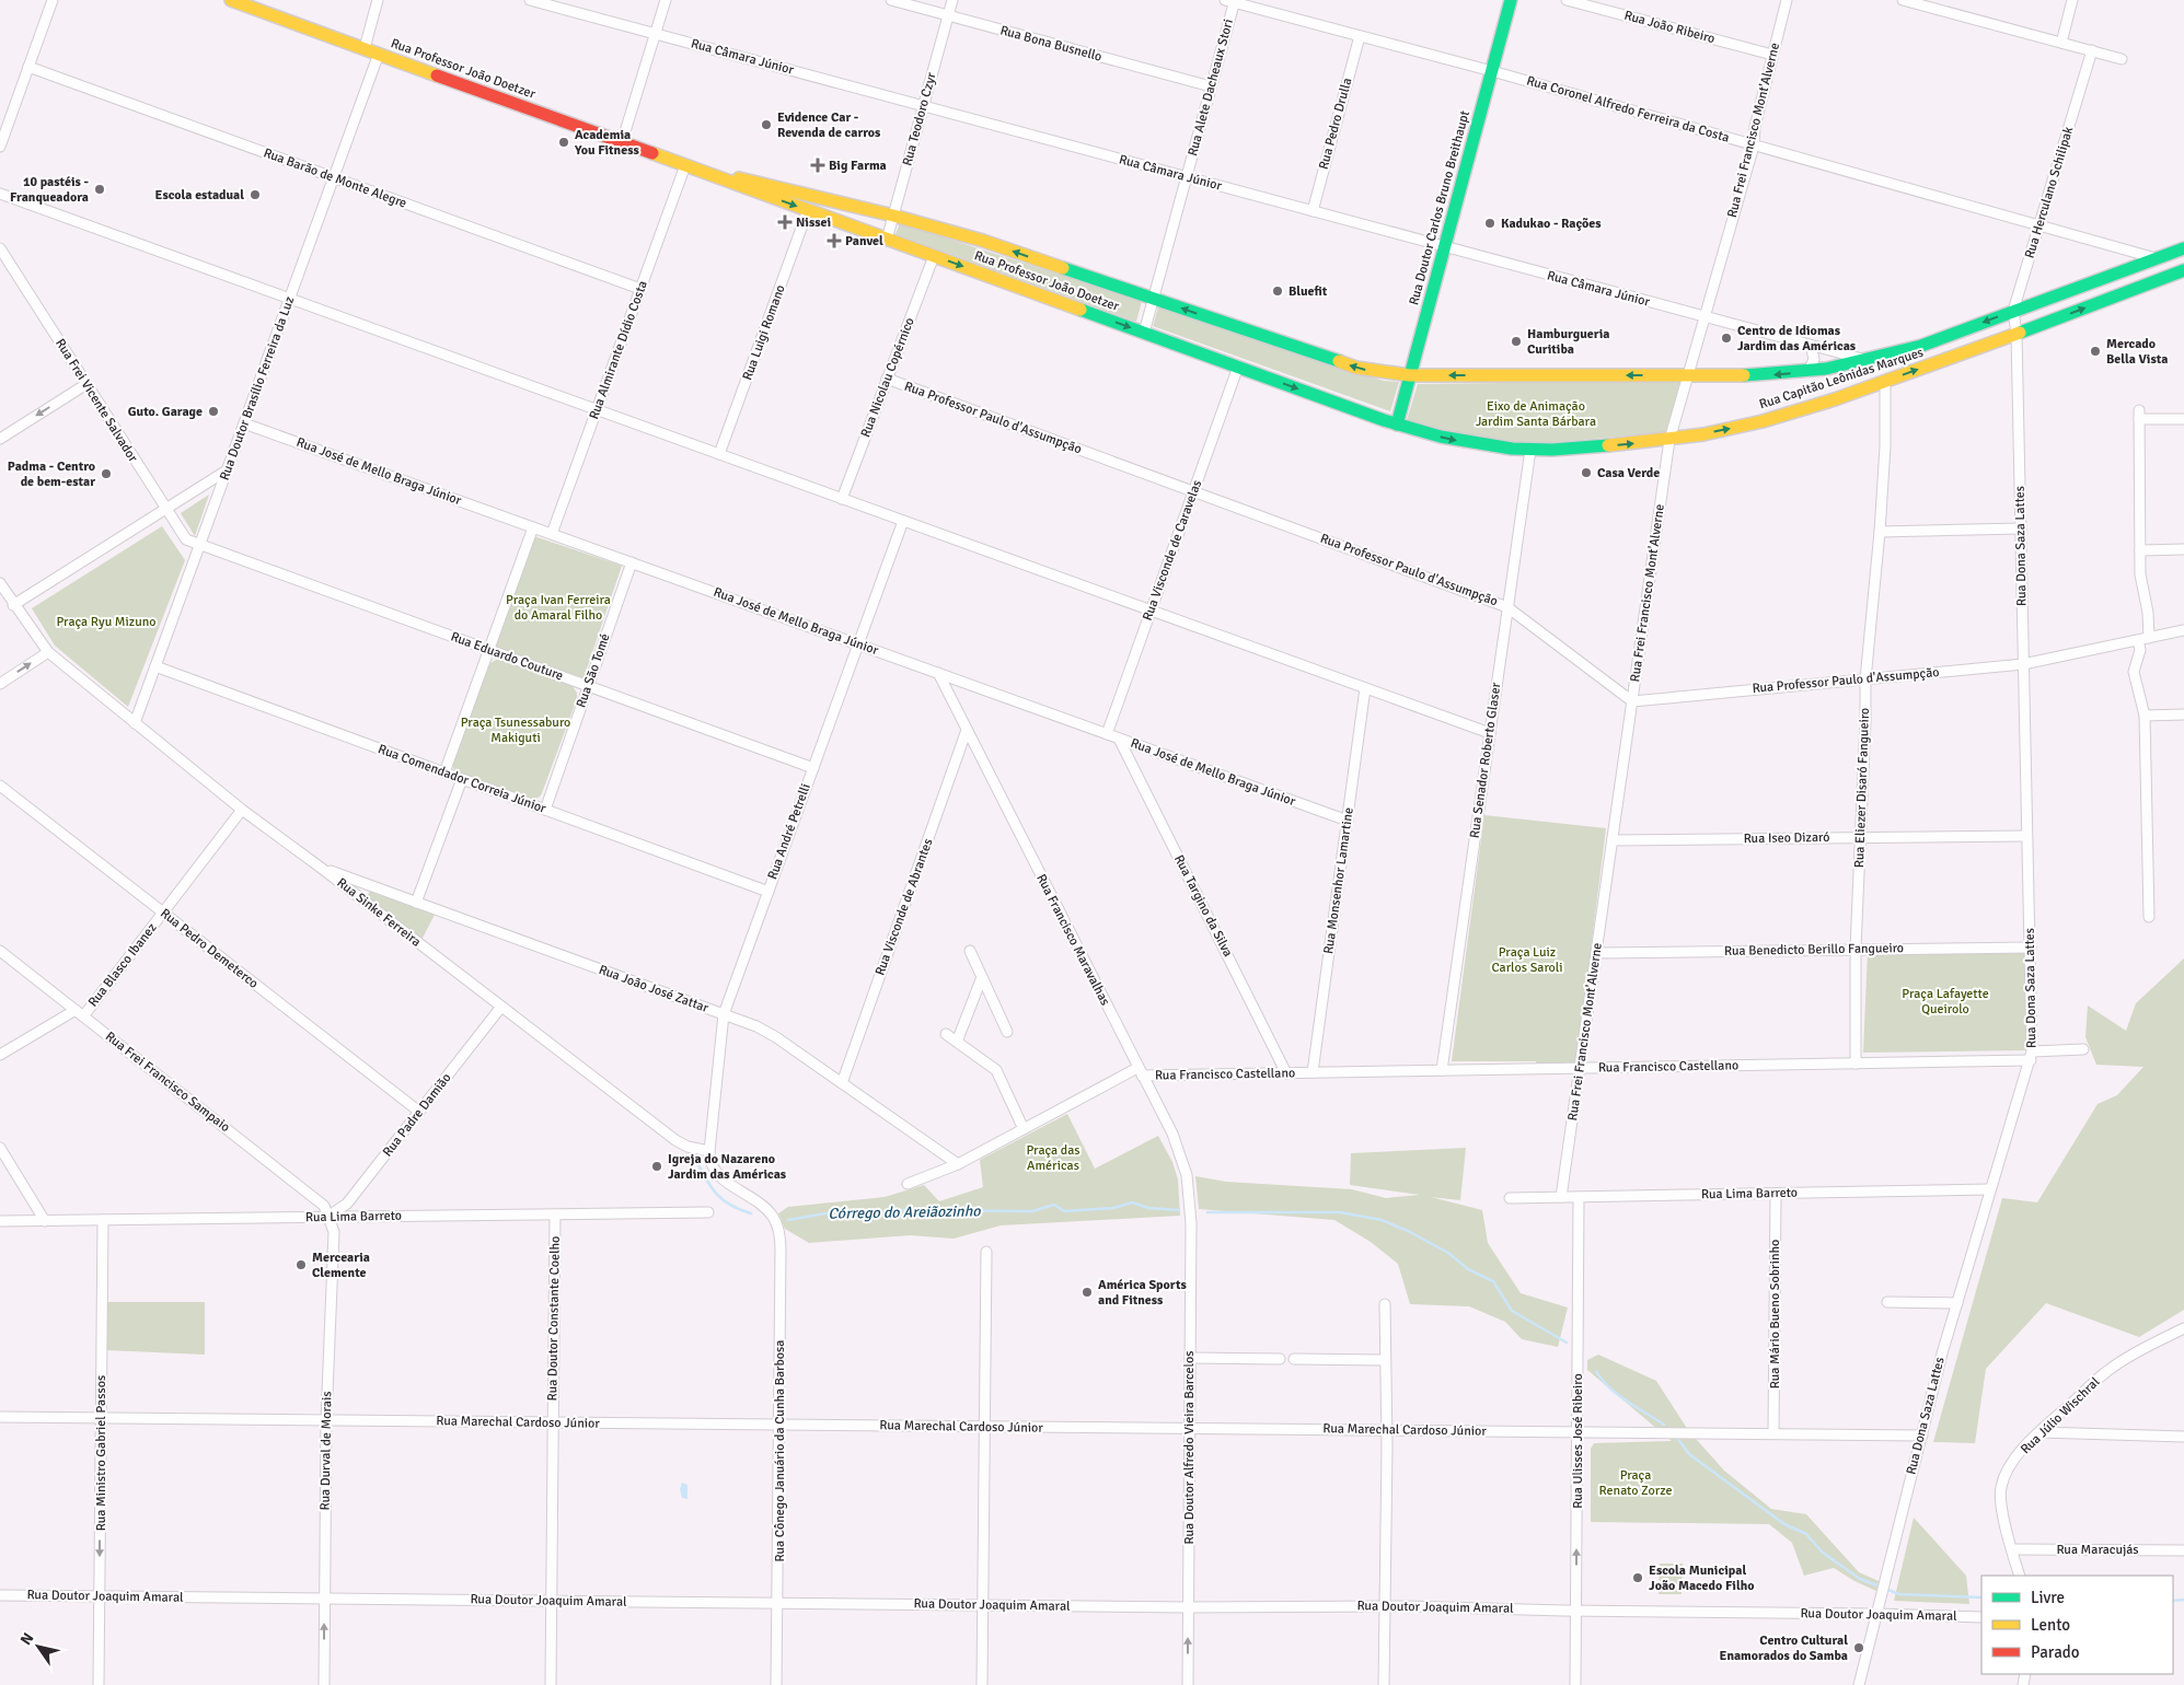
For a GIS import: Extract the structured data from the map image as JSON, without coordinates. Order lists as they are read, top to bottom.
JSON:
{
  "streets": {
    "main road": ["Rua Professor João Doetzer", "Rua Doutor Carlos Bruno Breithaupt", "Rua Capitão Leônidas Marques"],
    "street": [
      "Rua João Ribeiro",
      "Rua Bona Busnello",
      "Rua Câmara Júnior",
      "Rua Alete Dacheaux Stori",
      "Rua Coronel Alfredo Ferreira da Costa",
      "Rua Teodoro Czyr",
      "Rua Pedro Drulla",
      "Rua Frei Francisco Mont'Alverne",
      "Rua Barão de Monte Alegre",
      "Rua Herculano Schilipak",
      "Rua Luigi Romano",
      "Rua Almirante Dídio Costa",
      "Rua Nicolau Copérnico",
      "Rua Doutor Brasílio Ferreira da Luz",
      "Rua Frei Vicente Salvador",
      "Rua Professor Paulo d'Assumpção",
      "Rua José de Mello Braga Júnior",
      "Rua Dona Saza Lattes",
      "Rua Visconde de Caravelas",
      "Rua Eduardo Couture",
      "Rua São Tomé",
      "Rua Senador Roberto Glaser",
      "Rua Comendador Correia Júnior",
      "Rua Eliezer Disaró Fangueiro",
      "Rua André Petrelli",
      "Rua Iseo Dizaró",
      "Rua Monsenhor Lamartine",
      "Rua Targino da Silva",
      "Rua Visconde de Abrantes",
      "Rua Sinke Ferreira",
      "Rua Francisco Maravalhas",
      "Rua Pedro Demeterco",
      "Rua Benedicto Berillo Fangueiro",
      "Rua Blasco Ibanez",
      "Rua João José Zattar",
      "Rua Francisco Castellano",
      "Rua Frei Francisco Sampaio",
      "Rua Padre Damião",
      "Rua Lima Barreto",
      "Rua Mário Bueno Sobrinho",
      "Rua Doutor Constante Coelho",
      "Rua Júlio Wischral",
      "Rua Marechal Cardoso Júnior",
      "Rua Ulisses José Ribeiro",
      "Rua Doutor Alfredo Vieira Barcelos",
      "Rua Durval de Morais",
      "Rua Cônego Januário da Cunha Barbosa",
      "Rua Ministro Gabriel Passos",
      "Rua Maracujás",
      "Rua Doutor Joaquim Amaral"
    ]
  },
  "crossings": [
    ["Rua João Ribeiro", "Rua Frei Francisco Mont'Alverne"],
    ["Rua Bona Busnello", "Rua Alete Dacheaux Stori"],
    ["Rua Bona Busnello", "Rua Teodoro Czyr"],
    ["Rua Câmara Júnior", "Rua Alete Dacheaux Stori"],
    ["Rua Câmara Júnior", "Rua Teodoro Czyr"],
    ["Rua Câmara Júnior", "Rua Pedro Drulla"],
    ["Rua Câmara Júnior", "Rua Frei Francisco Mont'Alverne"],
    ["Rua Câmara Júnior", "Rua Doutor Carlos Bruno Breithaupt"],
    ["Rua Câmara Júnior", "Rua Capitão Leônidas Marques"],
    ["Rua Professor João Doetzer", "Rua Alete Dacheaux Stori"],
    ["Rua Professor João Doetzer", "Rua Teodoro Czyr"],
    ["Rua Professor João Doetzer", "Rua Doutor Carlos Bruno Breithaupt"],
    ["Rua Professor João Doetzer", "Rua Luigi Romano"],
    ["Rua Professor João Doetzer", "Rua Almirante Dídio Costa"],
    ["Rua Professor João Doetzer", "Rua Nicolau Copérnico"],
    ["Rua Professor João Doetzer", "Rua Capitão Leônidas Marques"],
    ["Rua Professor João Doetzer", "Rua Doutor Brasílio Ferreira da Luz"],
    ["Rua Professor João Doetzer", "Rua Visconde de Caravelas"],
    ["Rua Alete Dacheaux Stori", "Rua Coronel Alfredo Ferreira da Costa"],
    ["Rua Coronel Alfredo Ferreira da Costa", "Rua Pedro Drulla"],
    ["Rua Coronel Alfredo Ferreira da Costa", "Rua Frei Francisco Mont'Alverne"],
    ["Rua Coronel Alfredo Ferreira da Costa", "Rua Herculano Schilipak"],
    ["Rua Coronel Alfredo Ferreira da Costa", "Rua Doutor Carlos Bruno Breithaupt"],
    ["Rua Coronel Alfredo Ferreira da Costa", "Rua Capitão Leônidas Marques"],
    ["Rua Frei Francisco Mont'Alverne", "Rua Capitão Leônidas Marques"],
    ["Rua Frei Francisco Mont'Alverne", "Rua Professor Paulo d'Assumpção"],
    ["Rua Frei Francisco Mont'Alverne", "Rua Iseo Dizaró"],
    ["Rua Frei Francisco Mont'Alverne", "Rua Benedicto Berillo Fangueiro"],
    ["Rua Frei Francisco Mont'Alverne", "Rua Francisco Castellano"],
    ["Rua Frei Francisco Mont'Alverne", "Rua Lima Barreto"],
    ["Rua Barão de Monte Alegre", "Rua Almirante Dídio Costa"],
    ["Rua Barão de Monte Alegre", "Rua Doutor Brasílio Ferreira da Luz"],
    ["Rua Herculano Schilipak", "Rua Capitão Leônidas Marques"],
    ["Rua Herculano Schilipak", "Rua Dona Saza Lattes"],
    ["Rua Doutor Carlos Bruno Breithaupt", "Rua Capitão Leônidas Marques"],
    ["Rua Almirante Dídio Costa", "Rua José de Mello Braga Júnior"],
    ["Rua Nicolau Copérnico", "Rua Professor Paulo d'Assumpção"],
    ["Rua Capitão Leônidas Marques", "Rua Dona Saza Lattes"],
    ["Rua Capitão Leônidas Marques", "Rua Senador Roberto Glaser"],
    ["Rua Capitão Leônidas Marques", "Rua Eliezer Disaró Fangueiro"],
    ["Rua Doutor Brasílio Ferreira da Luz", "Rua Frei Vicente Salvador"],
    ["Rua Doutor Brasílio Ferreira da Luz", "Rua José de Mello Braga Júnior"],
    ["Rua Doutor Brasílio Ferreira da Luz", "Rua Eduardo Couture"],
    ["Rua Doutor Brasílio Ferreira da Luz", "Rua Comendador Correia Júnior"],
    ["Rua Doutor Brasílio Ferreira da Luz", "Rua Sinke Ferreira"],
    ["Rua Frei Vicente Salvador", "Rua Eduardo Couture"],
    ["Rua Professor Paulo d'Assumpção", "Rua Dona Saza Lattes"],
    ["Rua Professor Paulo d'Assumpção", "Rua Visconde de Caravelas"],
    ["Rua Professor Paulo d'Assumpção", "Rua Senador Roberto Glaser"],
    ["Rua Professor Paulo d'Assumpção", "Rua Eliezer Disaró Fangueiro"],
    ["Rua José de Mello Braga Júnior", "Rua Visconde de Caravelas"],
    ["Rua José de Mello Braga Júnior", "Rua São Tomé"],
    ["Rua José de Mello Braga Júnior", "Rua André Petrelli"],
    ["Rua José de Mello Braga Júnior", "Rua Monsenhor Lamartine"],
    ["Rua José de Mello Braga Júnior", "Rua Targino da Silva"],
    ["Rua José de Mello Braga Júnior", "Rua Francisco Maravalhas"],
    ["Rua Dona Saza Lattes", "Rua Iseo Dizaró"],
    ["Rua Dona Saza Lattes", "Rua Benedicto Berillo Fangueiro"],
    ["Rua Dona Saza Lattes", "Rua Francisco Castellano"],
    ["Rua Dona Saza Lattes", "Rua Lima Barreto"],
    ["Rua Dona Saza Lattes", "Rua Marechal Cardoso Júnior"],
    ["Rua Dona Saza Lattes", "Rua Doutor Joaquim Amaral"],
    ["Rua Eduardo Couture", "Rua São Tomé"],
    ["Rua Eduardo Couture", "Rua André Petrelli"],
    ["Rua São Tomé", "Rua Comendador Correia Júnior"],
    ["Rua Senador Roberto Glaser", "Rua Francisco Castellano"],
    ["Rua Comendador Correia Júnior", "Rua André Petrelli"],
    ["Rua Eliezer Disaró Fangueiro", "Rua Iseo Dizaró"],
    ["Rua Eliezer Disaró Fangueiro", "Rua Benedicto Berillo Fangueiro"],
    ["Rua Eliezer Disaró Fangueiro", "Rua Francisco Castellano"],
    ["Rua André Petrelli", "Rua Sinke Ferreira"],
    ["Rua André Petrelli", "Rua João José Zattar"],
    ["Rua André Petrelli", "Rua Cônego Januário da Cunha Barbosa"],
    ["Rua Monsenhor Lamartine", "Rua Francisco Castellano"],
    ["Rua Targino da Silva", "Rua Francisco Castellano"],
    ["Rua Visconde de Abrantes", "Rua Francisco Maravalhas"],
    ["Rua Visconde de Abrantes", "Rua João José Zattar"],
    ["Rua Sinke Ferreira", "Rua Blasco Ibanez"],
    ["Rua Sinke Ferreira", "Rua João José Zattar"],
    ["Rua Sinke Ferreira", "Rua Padre Damião"],
    ["Rua Sinke Ferreira", "Rua Cônego Januário da Cunha Barbosa"],
    ["Rua Francisco Maravalhas", "Rua Francisco Castellano"],
    ["Rua Francisco Maravalhas", "Rua Doutor Alfredo Vieira Barcelos"],
    ["Rua Pedro Demeterco", "Rua Blasco Ibanez"],
    ["Rua Pedro Demeterco", "Rua Padre Damião"],
    ["Rua Blasco Ibanez", "Rua Frei Francisco Sampaio"],
    ["Rua João José Zattar", "Rua Francisco Castellano"],
    ["Rua Frei Francisco Sampaio", "Rua Padre Damião"],
    ["Rua Frei Francisco Sampaio", "Rua Lima Barreto"],
    ["Rua Frei Francisco Sampaio", "Rua Durval de Morais"],
    ["Rua Padre Damião", "Rua Lima Barreto"],
    ["Rua Padre Damião", "Rua Durval de Morais"],
    ["Rua Lima Barreto", "Rua Mário Bueno Sobrinho"],
    ["Rua Lima Barreto", "Rua Doutor Constante Coelho"],
    ["Rua Lima Barreto", "Rua Ulisses José Ribeiro"],
    ["Rua Lima Barreto", "Rua Durval de Morais"],
    ["Rua Lima Barreto", "Rua Ministro Gabriel Passos"],
    ["Rua Mário Bueno Sobrinho", "Rua Marechal Cardoso Júnior"],
    ["Rua Doutor Constante Coelho", "Rua Marechal Cardoso Júnior"],
    ["Rua Doutor Constante Coelho", "Rua Doutor Joaquim Amaral"],
    ["Rua Júlio Wischral", "Rua Maracujás"],
    ["Rua Marechal Cardoso Júnior", "Rua Ulisses José Ribeiro"],
    ["Rua Marechal Cardoso Júnior", "Rua Doutor Alfredo Vieira Barcelos"],
    ["Rua Marechal Cardoso Júnior", "Rua Durval de Morais"],
    ["Rua Marechal Cardoso Júnior", "Rua Cônego Januário da Cunha Barbosa"],
    ["Rua Marechal Cardoso Júnior", "Rua Ministro Gabriel Passos"],
    ["Rua Ulisses José Ribeiro", "Rua Doutor Joaquim Amaral"],
    ["Rua Doutor Alfredo Vieira Barcelos", "Rua Doutor Joaquim Amaral"],
    ["Rua Durval de Morais", "Rua Doutor Joaquim Amaral"],
    ["Rua Cônego Januário da Cunha Barbosa", "Rua Doutor Joaquim Amaral"],
    ["Rua Ministro Gabriel Passos", "Rua Doutor Joaquim Amaral"]
  ],
  "one_way": ["Rua Ulisses José Ribeiro", "Rua Ministro Gabriel Passos"],
  "water": ["Córrego do Areiãozinho"],
  "parks": [
    "Eixo de Animação Jardim Santa Bárbara",
    "Praça Ivan Ferreira do Amaral Filho",
    "Praça Ryu Mizuno",
    "Praça Tsunessaburo Makiguti",
    "Praça Luiz Carlos Saroli",
    "Praça Lafayette Queirolo",
    "Praça das Américas",
    "Praça Renato Zorze"
  ],
  "places": {
    "other": [
      "Evidence Car - Revenda de carros",
      "Academia You Fitness",
      "10 pastéis - Franqueadora",
      "Escola estadual",
      "Kadukao - Rações",
      "Bluefit",
      "Centro de Idiomas Jardim das Américas",
      "Hamburgueria Curitiba",
      "Mercado Bella Vista",
      "Guto. Garage",
      "Casa Verde",
      "Padma - Centro de bem-estar",
      "Igreja do Nazareno Jardim das Américas",
      "Mercearia Clemente",
      "América Sports and Fitness",
      "Escola Municipal João Macedo Filho",
      "Centro Cultural Enamorados do Samba"
    ],
    "health": ["Big Farma", "Nissei", "Panvel"]
  },
  "legend": ["Livre", "Lento", "Parado"],
  "north": "top left"
}
